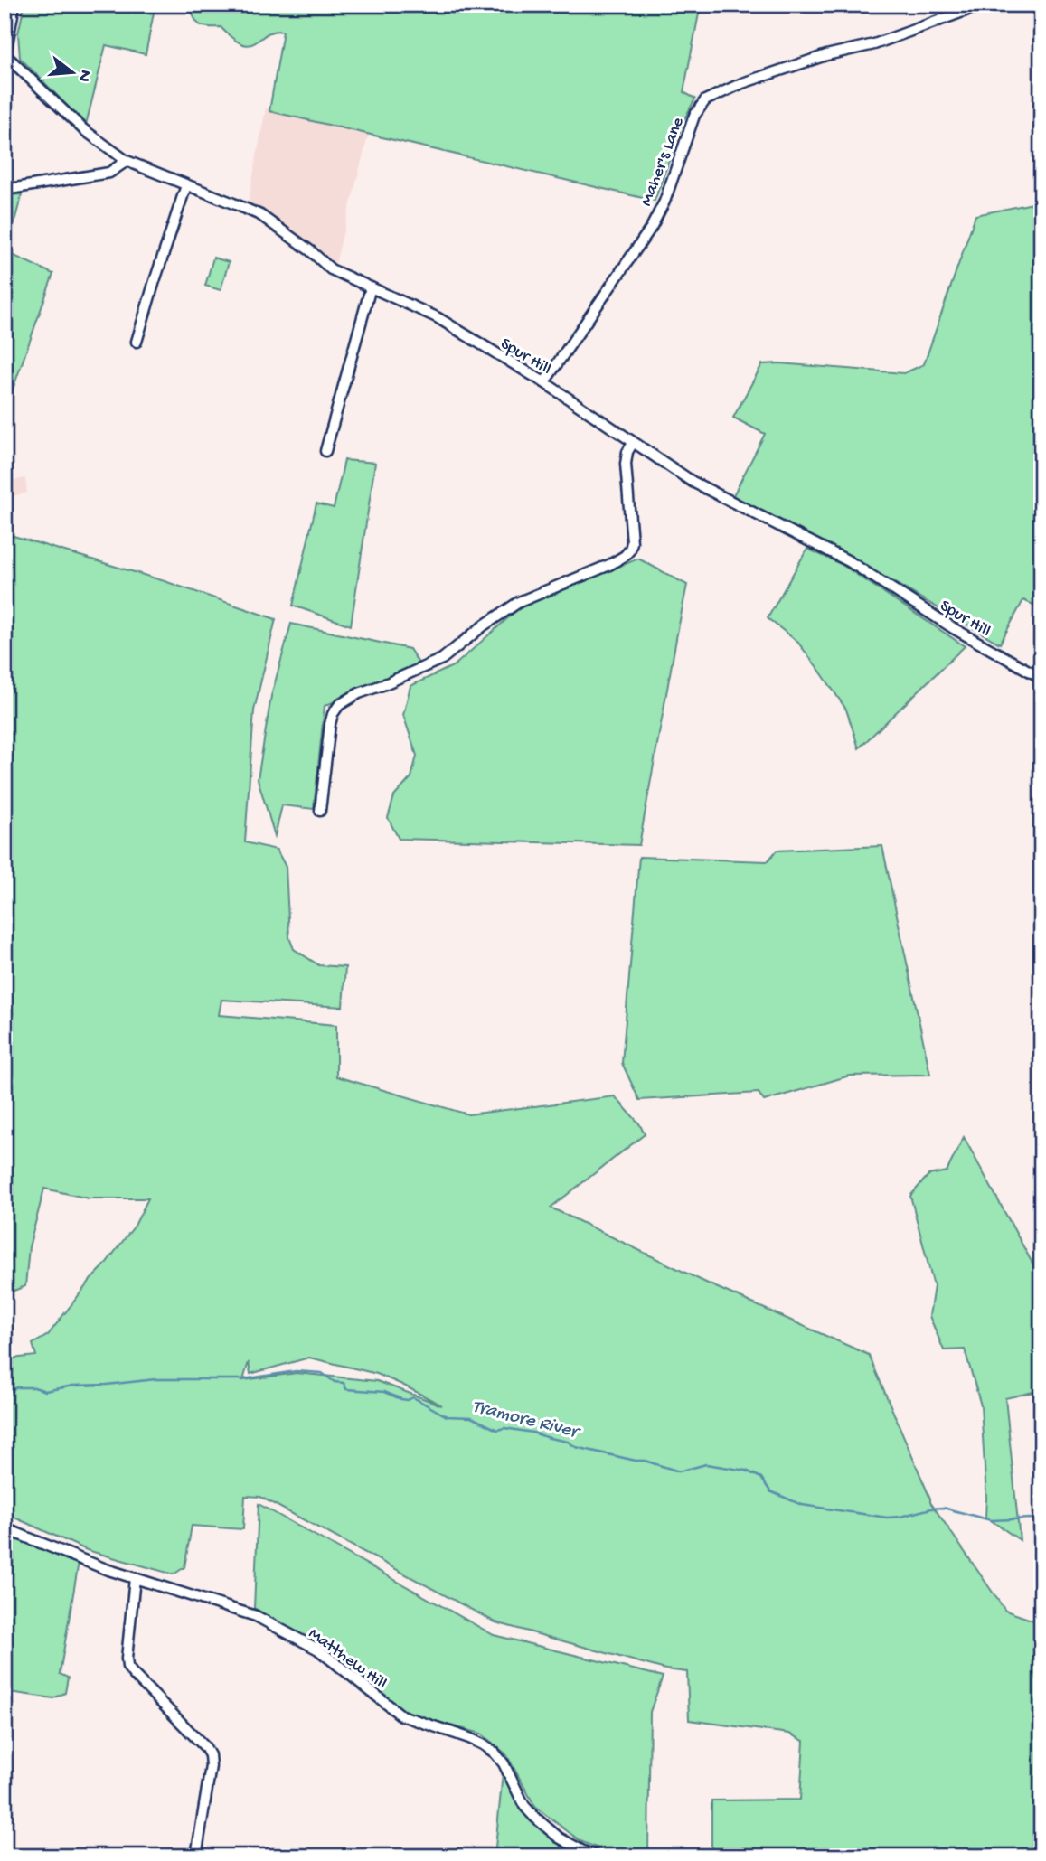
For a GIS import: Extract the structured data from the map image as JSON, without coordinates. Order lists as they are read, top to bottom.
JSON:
{
  "streets": {
    "street": ["Maher's Lane", "Spur Hill", "Matthew Hill"]
  },
  "crossings": [
    ["Maher's Lane", "Spur Hill"]
  ],
  "water": ["Tramore River"],
  "north": "right"
}
